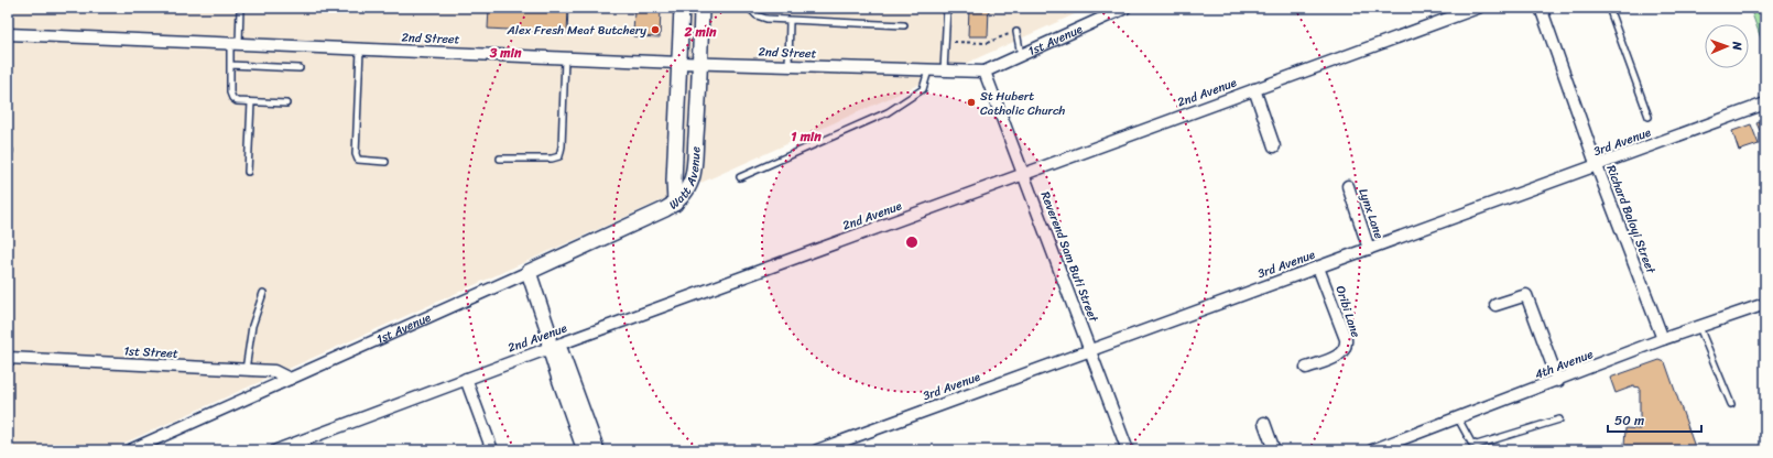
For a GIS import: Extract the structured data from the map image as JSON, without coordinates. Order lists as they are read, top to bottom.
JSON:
{
  "streets": {
    "street": [
      "2nd Street",
      "1st Avenue",
      "2nd Avenue",
      "3rd Avenue",
      "Watt Avenue",
      "Lynx Lane",
      "Richard Baloyi Street",
      "Reverend Sam Buti Street",
      "Oribi Lane",
      "1st Street",
      "4th Avenue"
    ]
  },
  "crossings": [
    ["2nd Street", "1st Avenue"],
    ["2nd Street", "Watt Avenue"],
    ["2nd Street", "Reverend Sam Buti Street"],
    ["1st Avenue", "Watt Avenue"],
    ["1st Avenue", "Reverend Sam Buti Street"],
    ["1st Avenue", "1st Street"],
    ["2nd Avenue", "Reverend Sam Buti Street"],
    ["3rd Avenue", "Lynx Lane"],
    ["3rd Avenue", "Richard Baloyi Street"],
    ["3rd Avenue", "Reverend Sam Buti Street"],
    ["3rd Avenue", "Oribi Lane"],
    ["Richard Baloyi Street", "4th Avenue"]
  ],
  "places": ["Alex Fresh Meat Butchery", "St Hubert Catholic Church"],
  "scale_bar": "50 m",
  "north": "right",
  "rings": ["2 min", "3 min", "1 min"]
}
